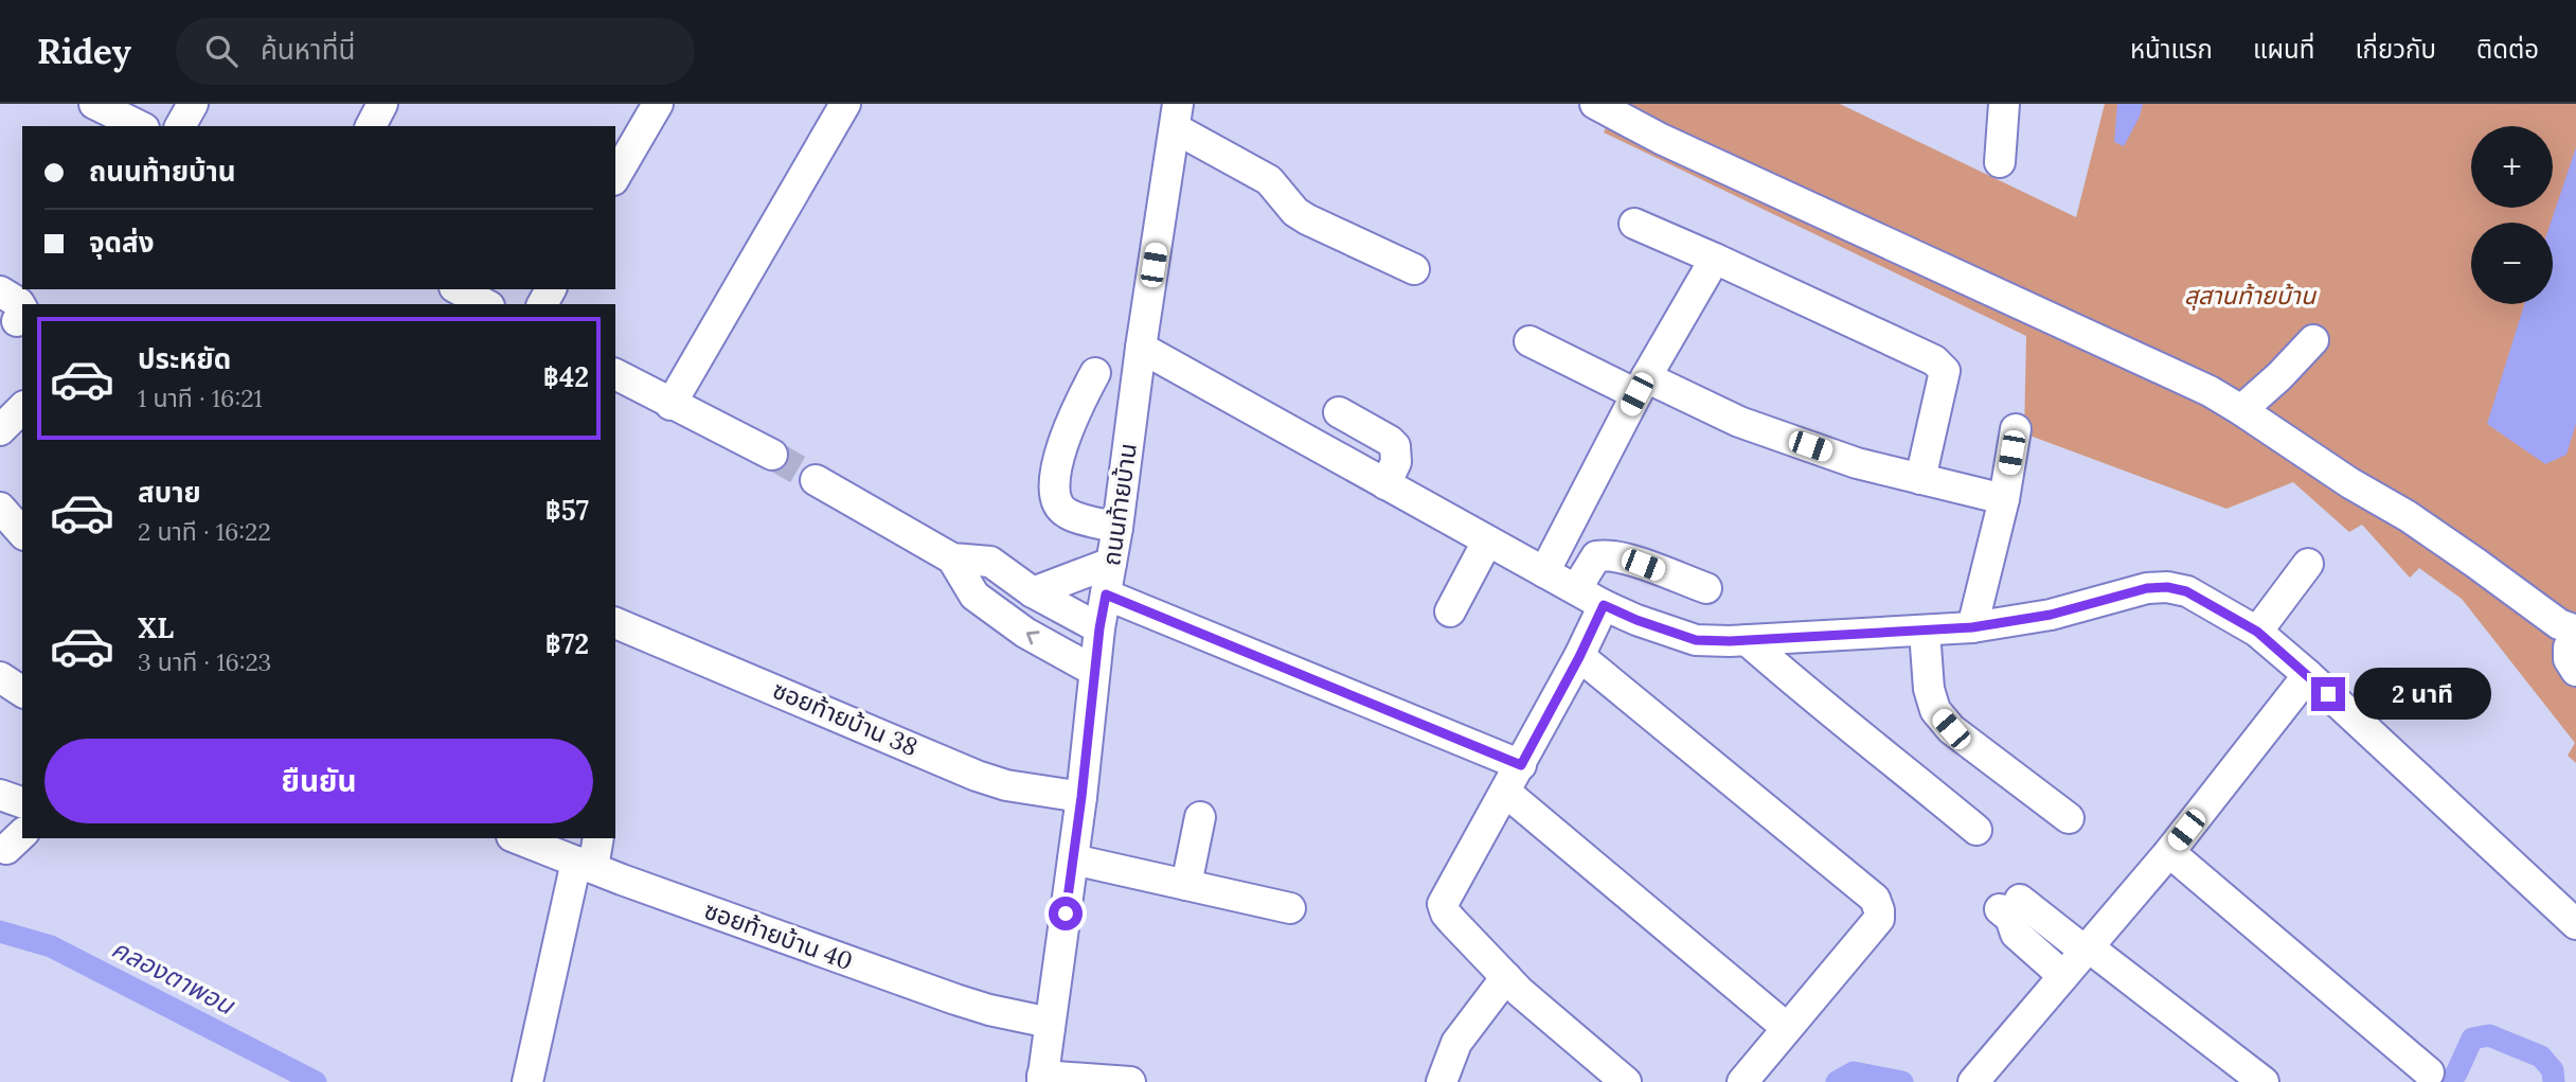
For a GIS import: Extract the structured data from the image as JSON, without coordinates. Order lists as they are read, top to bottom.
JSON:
{
  "streets": {
    "street": ["ถนนท้ายบ้าน", "ซอยท้ายบ้าน 38", "ซอยท้ายบ้าน 40"]
  },
  "crossings": [
    ["ถนนท้ายบ้าน", "ซอยท้ายบ้าน 38"],
    ["ถนนท้ายบ้าน", "ซอยท้ายบ้าน 40"]
  ],
  "water": ["คลองตาพอน"],
  "parks": ["สุสานท้ายบ้าน"],
  "page": {
    "header": "Ridey",
    "search": "ค้นหาที่นี่",
    "nav": [
      "หน้าแรก",
      "แผนที่",
      "เกี่ยวกับ",
      "ติดต่อ"
    ],
    "map_buttons": ["+", "−"],
    "banner": ["ถนนท้ายบ้าน", "จุดส่ง"],
    "list": [
      {
        "name": "ประหยัด",
        "note": "1 นาที · 16:21",
        "value": "฿42"
      },
      {
        "name": "สบาย",
        "note": "2 นาที · 16:22",
        "value": "฿57"
      },
      {
        "name": "XL",
        "note": "3 นาที · 16:23",
        "value": "฿72"
      }
    ],
    "bubble": "2 นาที",
    "buttons": "ยืนยัน"
  }
}
